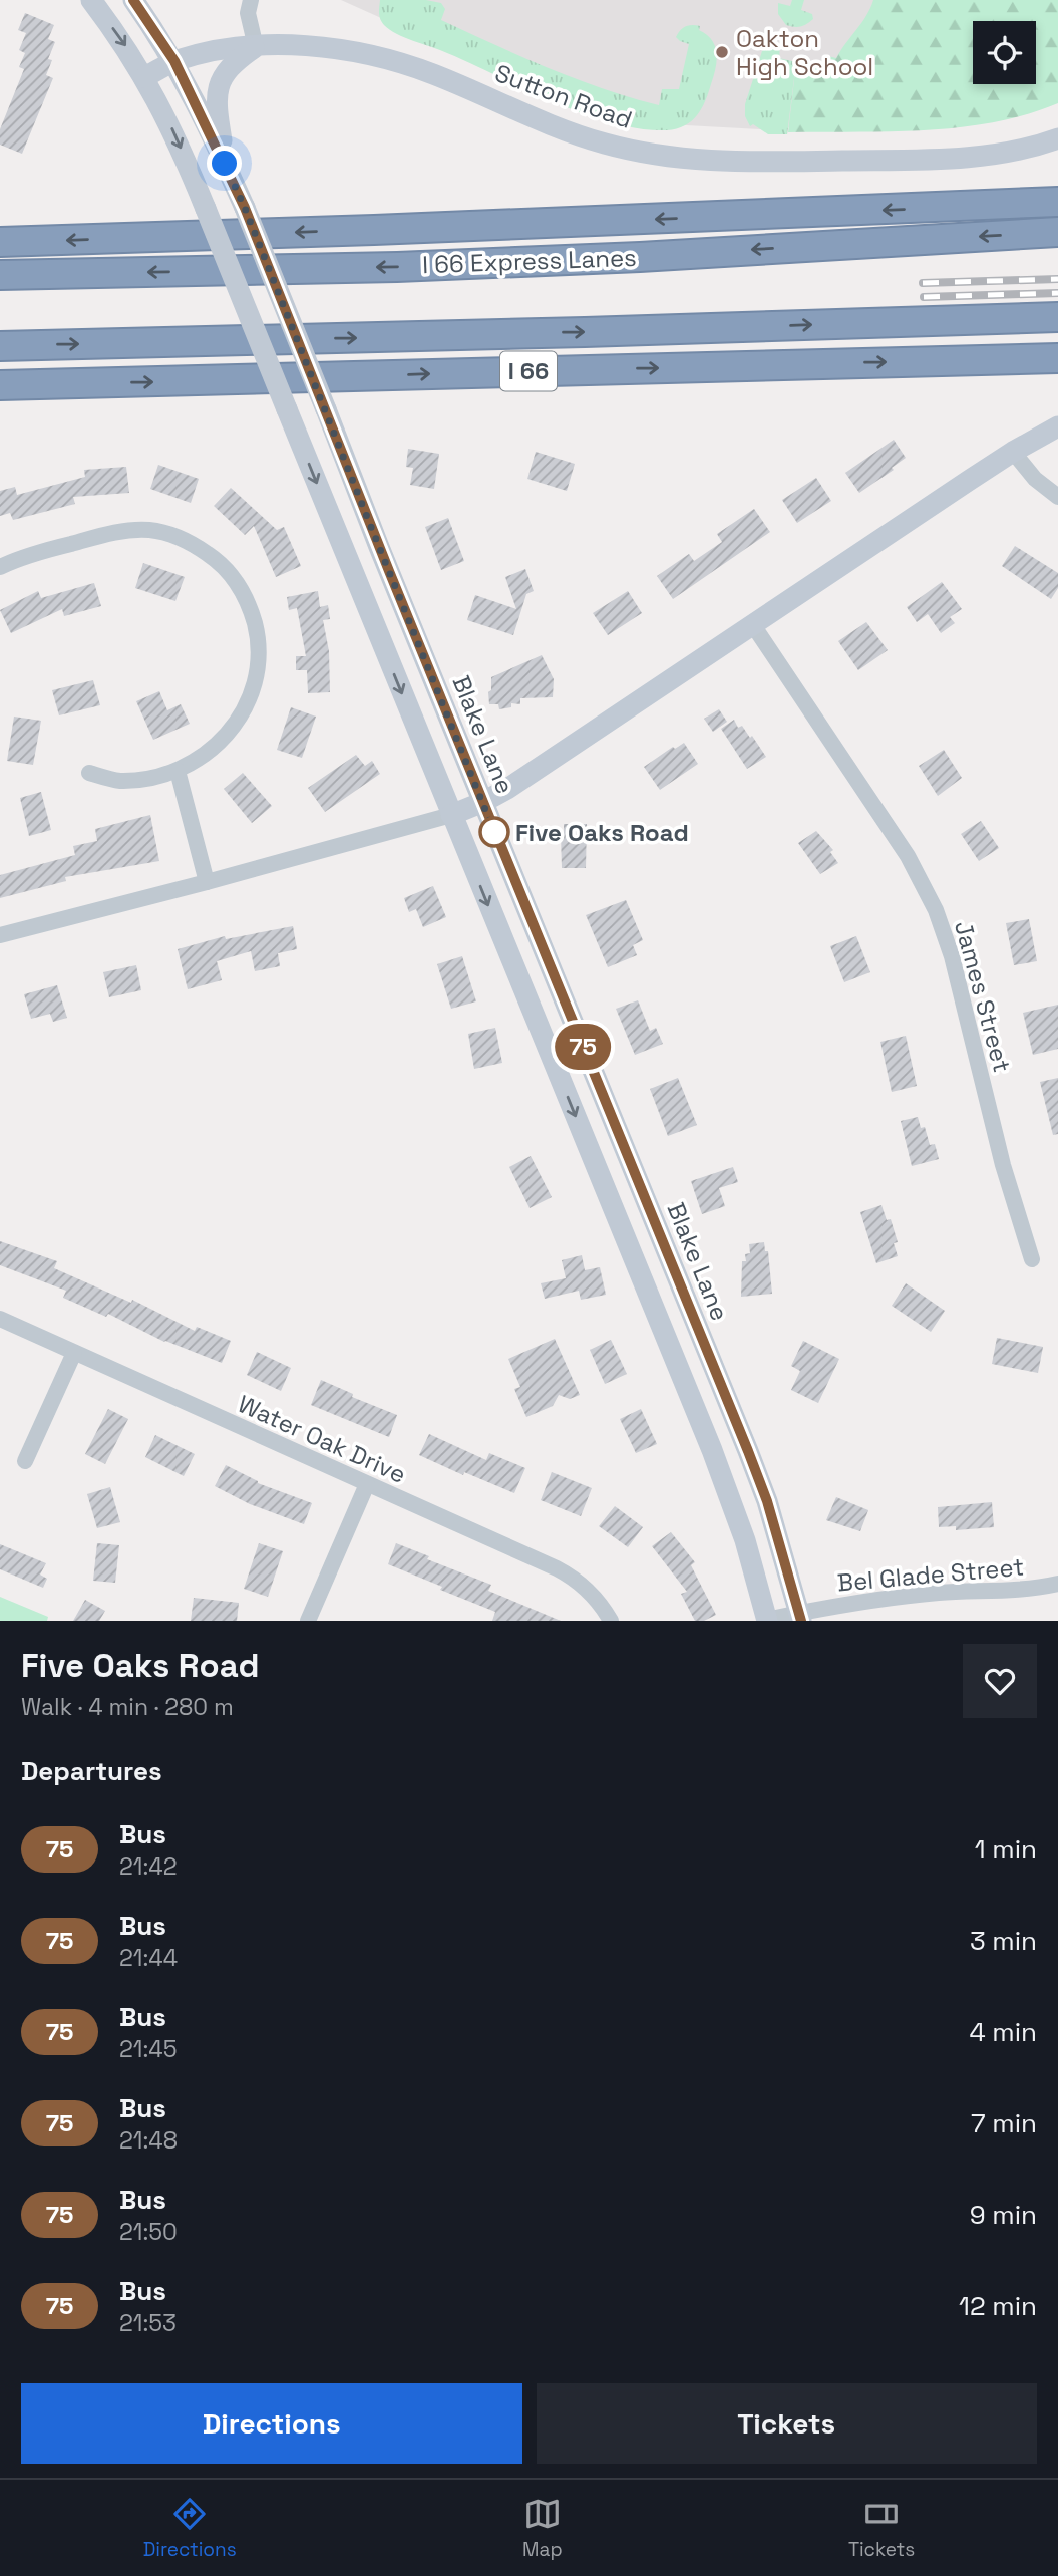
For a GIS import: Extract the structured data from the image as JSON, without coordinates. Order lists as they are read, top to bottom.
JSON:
{
  "streets": {
    "highway": ["I 66 Express Lanes", "I 66"],
    "main road": ["Sutton Road", "Blake Lane"],
    "street": ["James Street", "Water Oak Drive", "Bel Glade Street"]
  },
  "crossings": [
    ["Sutton Road", "Blake Lane"],
    ["Blake Lane", "Bel Glade Street"]
  ],
  "places": ["Oakton High School", "Five Oaks Road"],
  "lines": ["bus line 75"],
  "page": {
    "on_map": "75",
    "heading": [
      ["Five Oaks Road", "Walk · 4 min · 280 m"],
      "Departures"
    ],
    "list": [
      {
        "mark": "75",
        "name": "Bus",
        "note": "21:42",
        "value": "1 min"
      },
      {
        "mark": "75",
        "name": "Bus",
        "note": "21:44",
        "value": "3 min"
      },
      {
        "mark": "75",
        "name": "Bus",
        "note": "21:45",
        "value": "4 min"
      },
      {
        "mark": "75",
        "name": "Bus",
        "note": "21:48",
        "value": "7 min"
      },
      {
        "mark": "75",
        "name": "Bus",
        "note": "21:50",
        "value": "9 min"
      },
      {
        "mark": "75",
        "name": "Bus",
        "note": "21:53",
        "value": "12 min"
      }
    ],
    "buttons": ["Directions", "Tickets"],
    "tabs": ["Directions", "Map", "Tickets"]
  }
}
